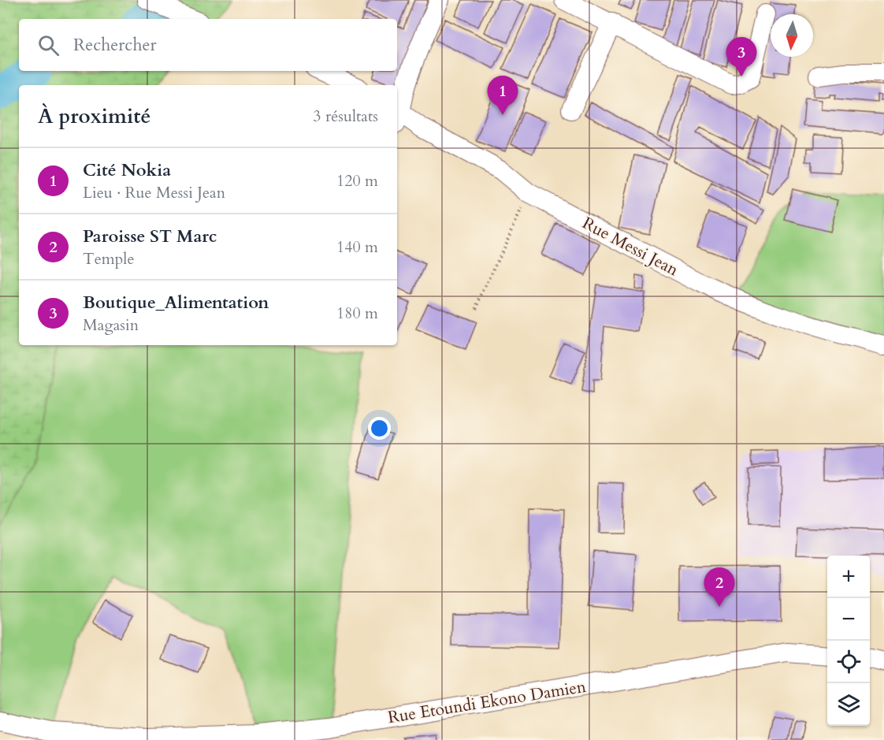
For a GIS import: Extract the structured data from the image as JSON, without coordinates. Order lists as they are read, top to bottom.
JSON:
{
  "streets": {
    "street": ["Rue Messi Jean", "Rue Etoundi Ekono Damien"]
  },
  "north": "bottom",
  "page": {
    "search": "Rechercher",
    "pins": ["3", "1", "2"],
    "heading": ["À proximité", "3 résultats"],
    "list": [
      {
        "mark": "1",
        "name": "Cité Nokia",
        "note": "Lieu · Rue Messi Jean",
        "value": "120 m"
      },
      {
        "mark": "2",
        "name": "Paroisse ST Marc",
        "note": "Temple",
        "value": "140 m"
      },
      {
        "mark": "3",
        "name": "Boutique_Alimentation",
        "note": "Magasin",
        "value": "180 m"
      }
    ],
    "map_buttons": ["+", "−"]
  }
}
